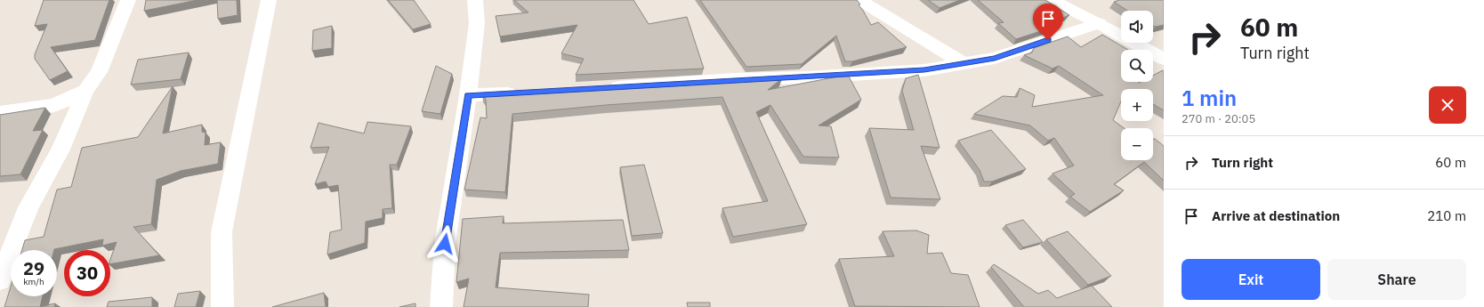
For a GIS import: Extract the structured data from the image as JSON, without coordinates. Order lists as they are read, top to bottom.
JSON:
{
  "page": {
    "turn": ["60 m", "Turn right"],
    "map_buttons": ["+", "−"],
    "heading": ["1 min", "270 m · 20:05"],
    "list": [
      {
        "name": "Turn right",
        "value": "60 m"
      },
      {
        "name": "Arrive at destination",
        "value": "210 m"
      }
    ],
    "speed": "29 km/h",
    "limit": "30",
    "buttons": ["Exit", "Share"]
  }
}
